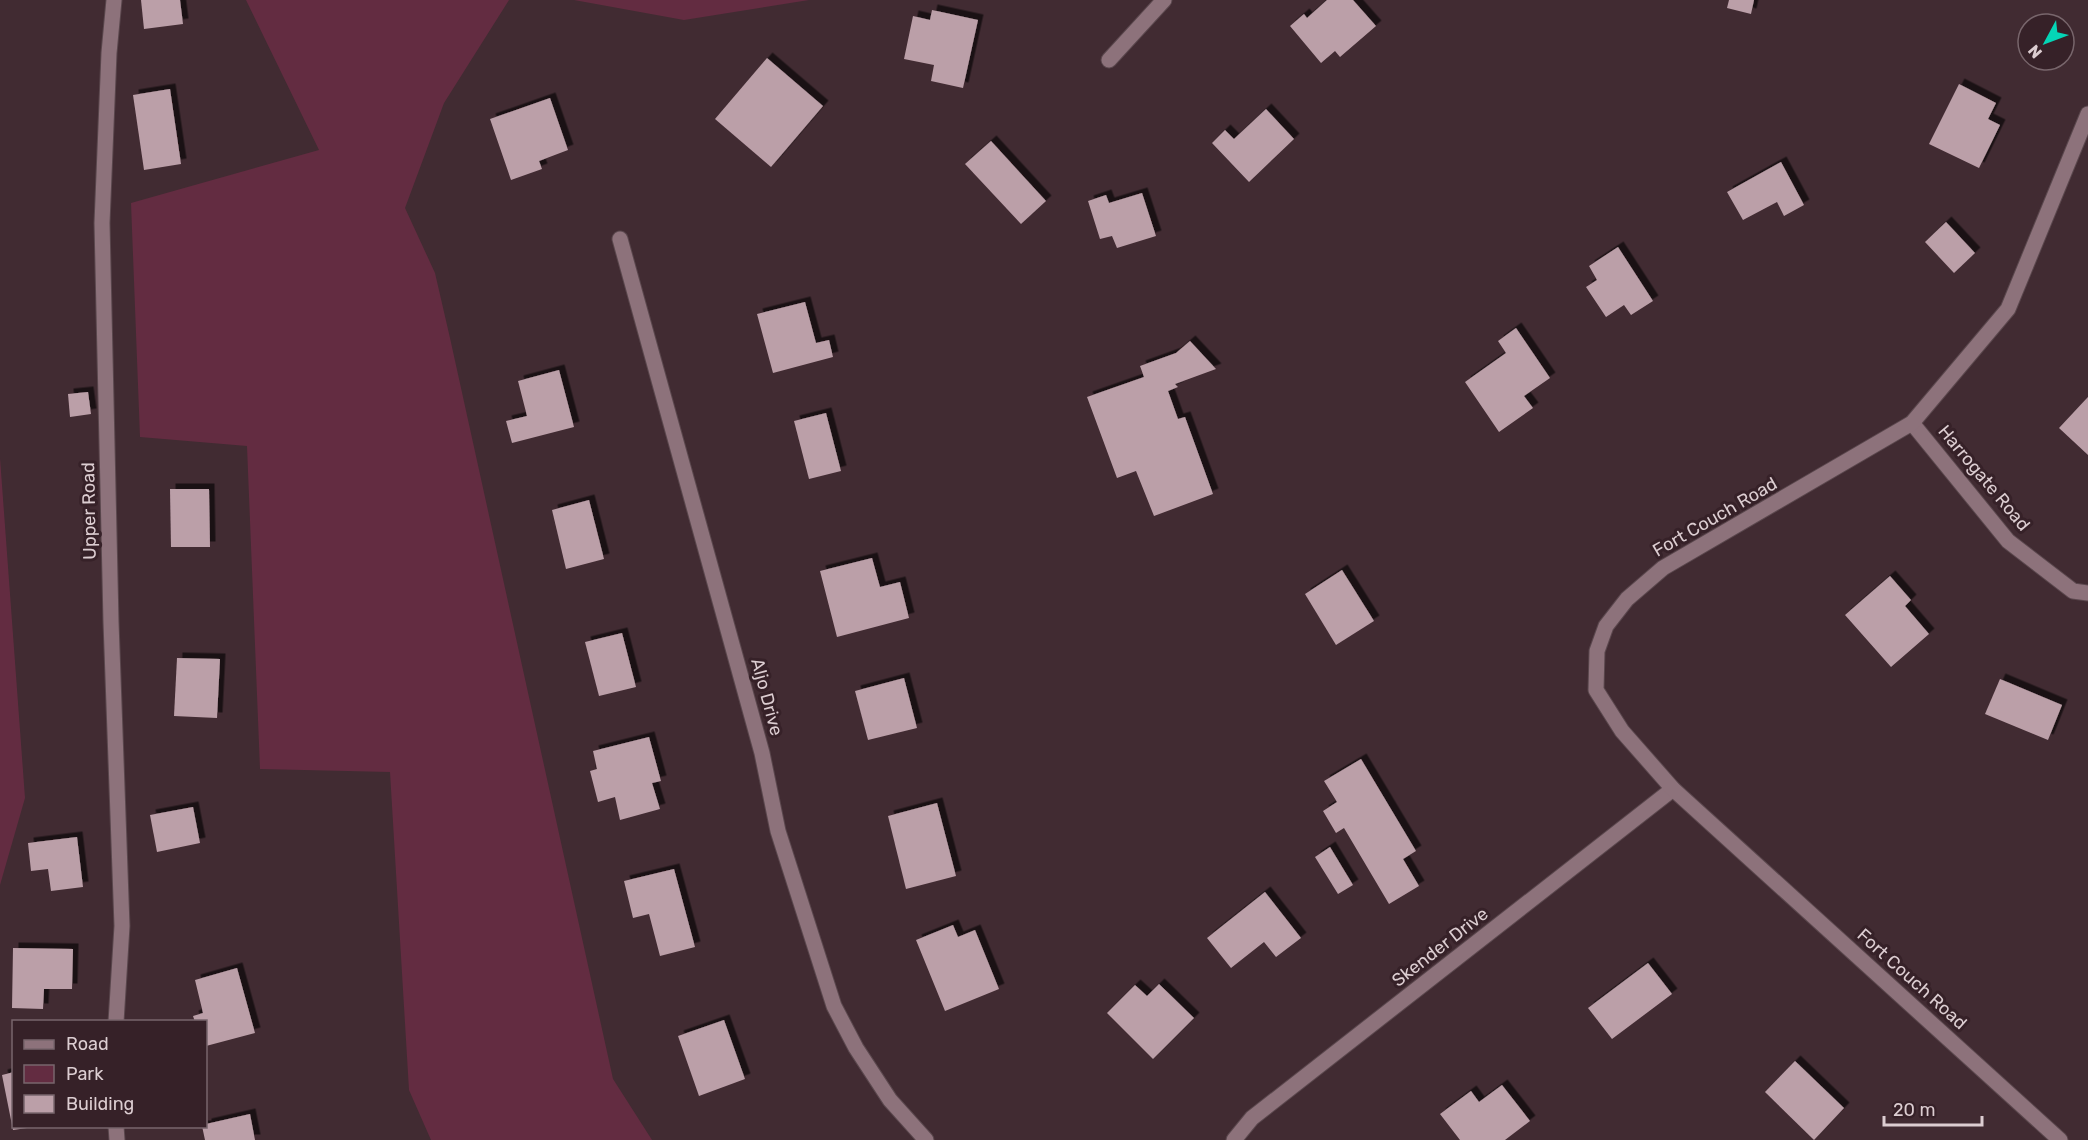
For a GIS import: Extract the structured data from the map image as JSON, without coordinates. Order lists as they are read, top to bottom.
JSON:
{
  "streets": {
    "street": [
      "Harrogate Road",
      "Upper Road",
      "Fort Couch Road",
      "Aljo Drive",
      "Skender Drive"
    ]
  },
  "crossings": [
    ["Harrogate Road", "Fort Couch Road"],
    ["Fort Couch Road", "Skender Drive"]
  ],
  "legend": ["Road", "Park", "Building"],
  "scale_bar": "20 m",
  "north": "bottom left"
}
